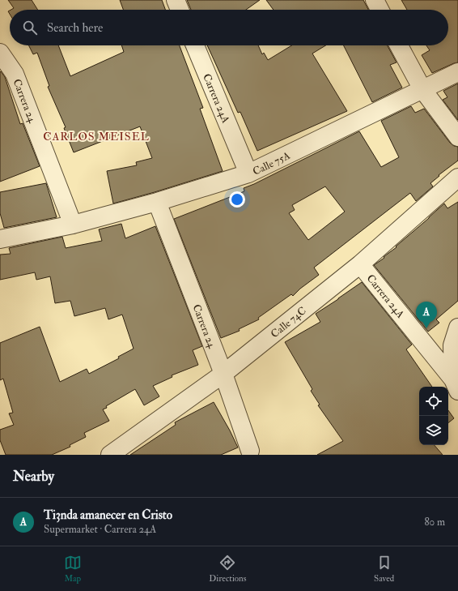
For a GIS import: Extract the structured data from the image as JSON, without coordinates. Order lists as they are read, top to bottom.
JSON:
{
  "streets": {
    "street": [
      "Carrera 24A",
      "Carrera 24",
      "Calle 75A",
      "Calle 74C"
    ]
  },
  "crossings": [
    ["Carrera 24A", "Calle 75A"],
    ["Carrera 24A", "Calle 74C"],
    ["Carrera 24", "Calle 75A"],
    ["Carrera 24", "Calle 74C"]
  ],
  "districts": ["CARLOS MEISEL"],
  "page": {
    "search": "Search here",
    "pins": "A",
    "heading": "Nearby",
    "list": [
      {
        "mark": "A",
        "name": "Ti3nda amanecer en Cristo",
        "note": "Supermarket · Carrera 24A",
        "value": "80 m"
      }
    ],
    "nav": ["Map", "Directions", "Saved"]
  }
}
